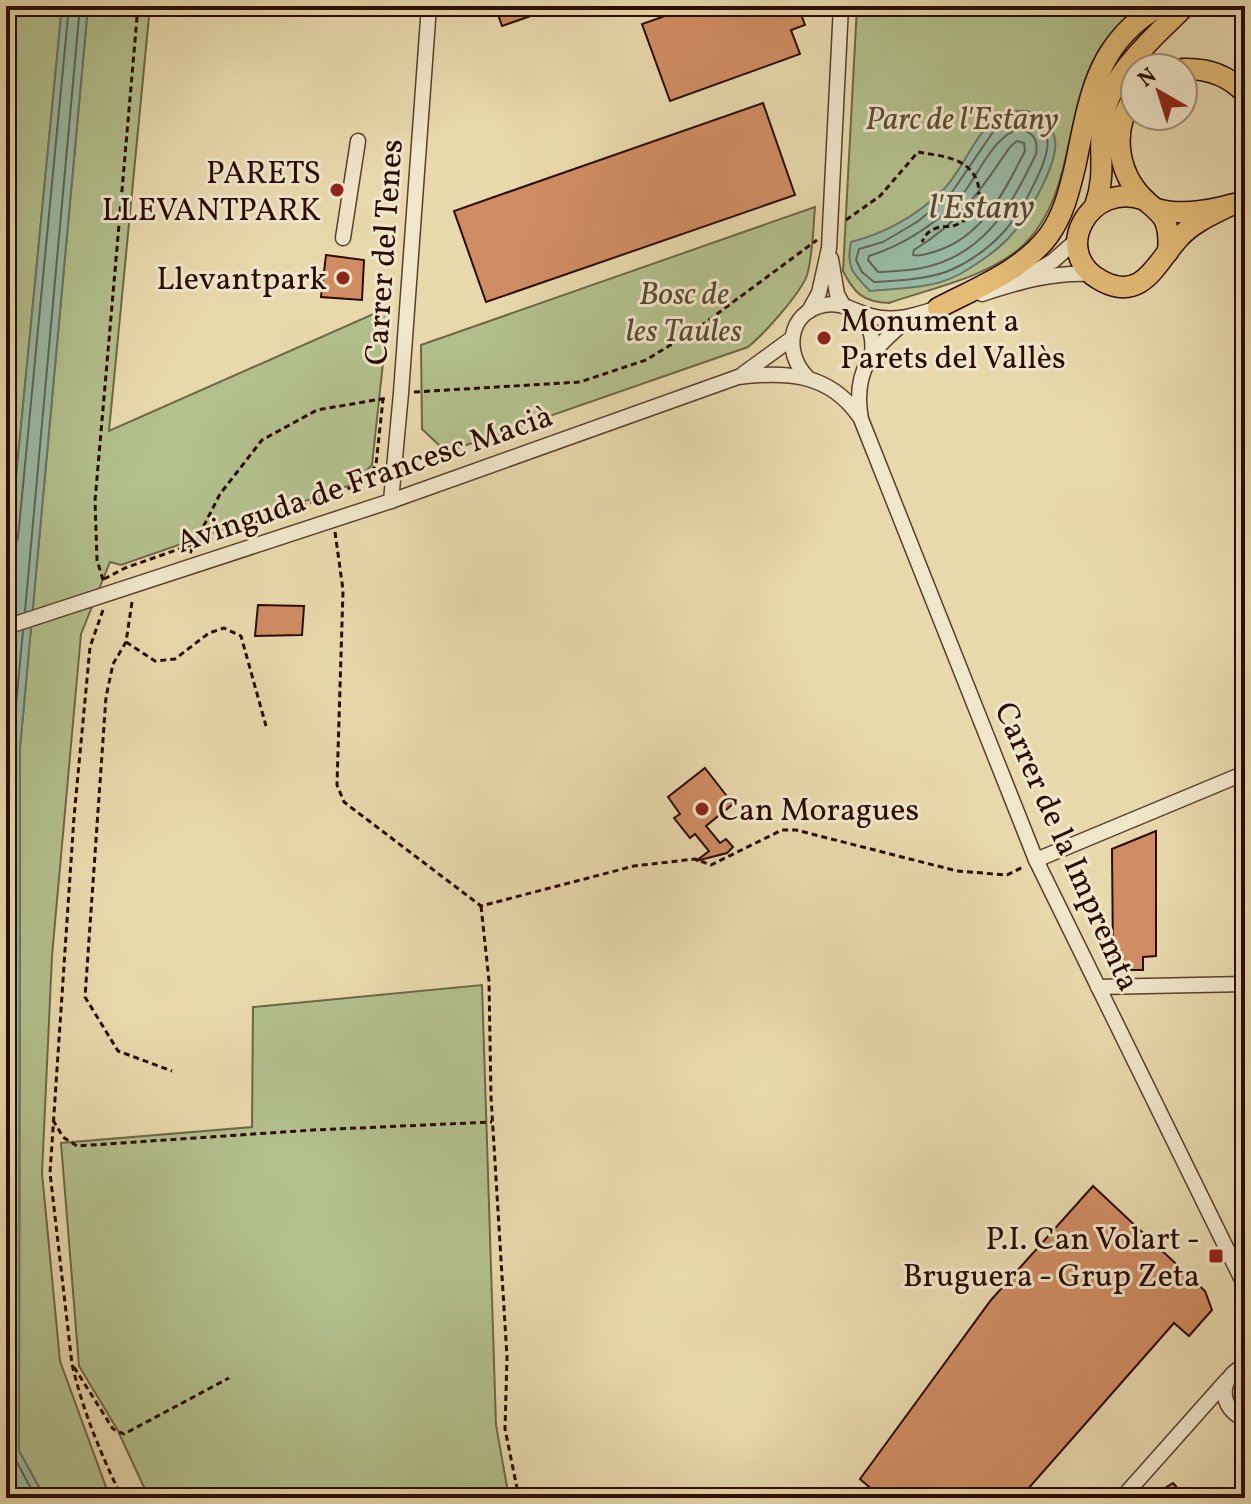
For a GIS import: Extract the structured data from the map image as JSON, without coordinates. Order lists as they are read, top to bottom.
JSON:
{
  "streets": {
    "street": ["Carrer del Tenes", "Avinguda de Francesc Macià", "Carrer de la Impremta"]
  },
  "crossings": [
    ["Carrer del Tenes", "Avinguda de Francesc Macià"]
  ],
  "water": ["l'Estany"],
  "parks": ["Parc de l'Estany", "Bosc de les Taules"],
  "places": {
    "other": [
      "PARETS LLEVANTPARK",
      "Llevantpark",
      "Monument a Parets del Vallès",
      "Can Moragues"
    ],
    "transit": ["P.I. Can Volart - Bruguera - Grup Zeta"]
  },
  "north": "top left"
}
